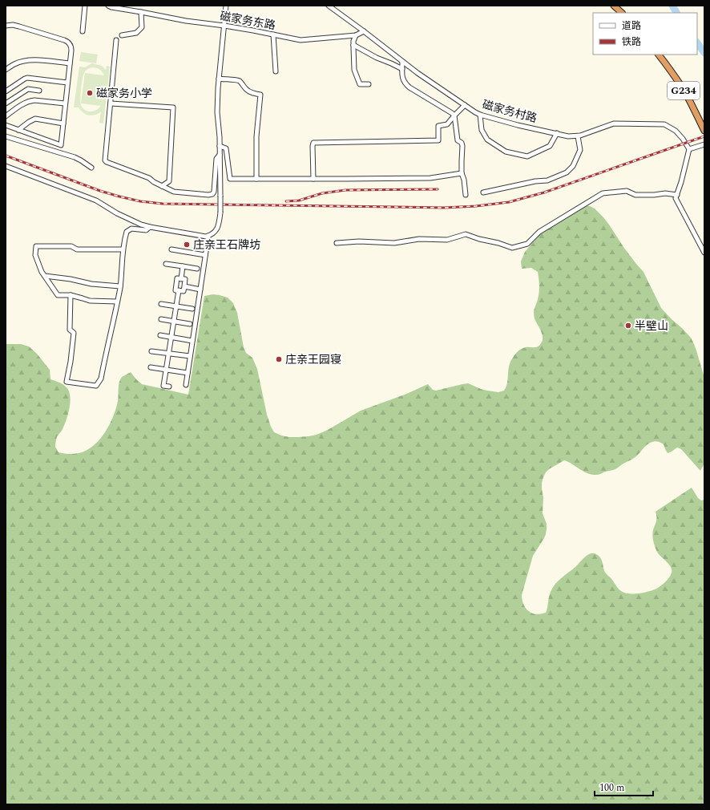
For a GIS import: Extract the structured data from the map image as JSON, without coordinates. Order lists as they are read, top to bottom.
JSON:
{
  "streets": {
    "highway": ["G234"],
    "street": ["磁家务东路", "磁家务村路"]
  },
  "crossings": [
    ["磁家务东路", "磁家务村路"]
  ],
  "places": [
    "磁家务小学",
    "庄亲王石牌坊",
    "半壁山",
    "庄亲王园寝"
  ],
  "legend": ["道路", "铁路"],
  "scale_bar": "100 m"
}
